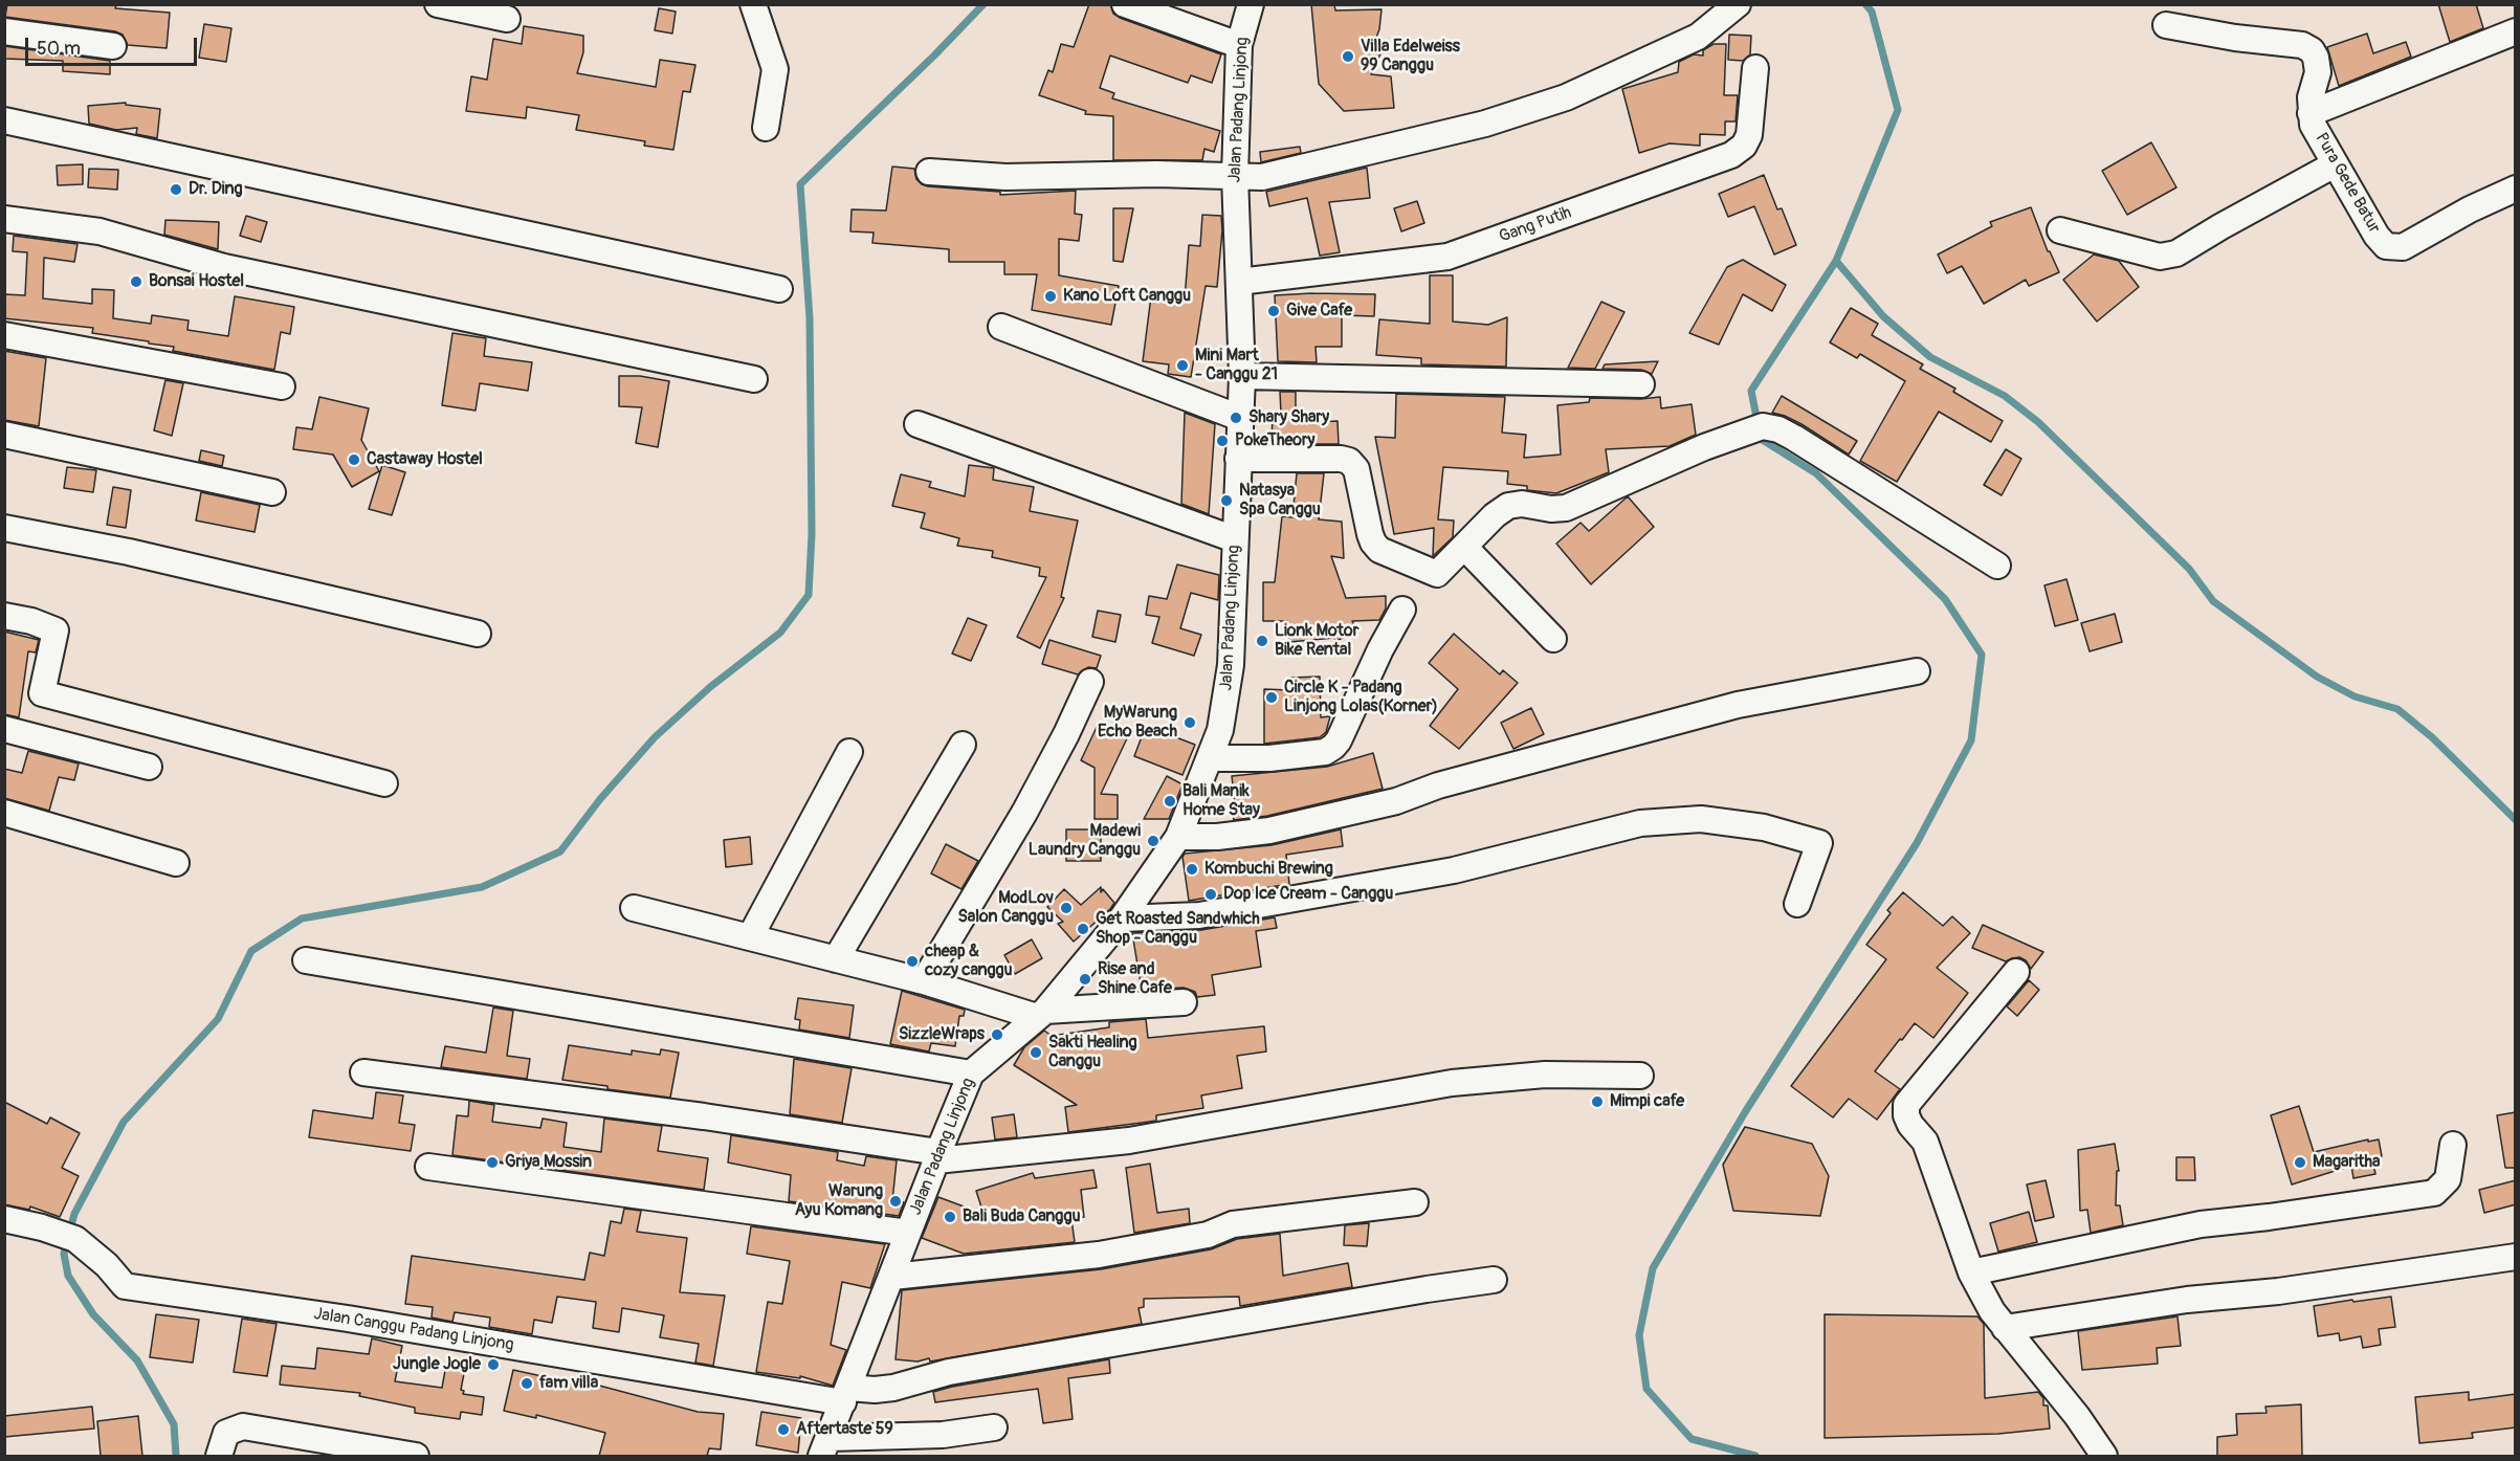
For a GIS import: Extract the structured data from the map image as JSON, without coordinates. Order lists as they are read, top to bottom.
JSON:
{
  "streets": {
    "street": [
      "Jalan Padang Linjong",
      "Pura Gede Batur",
      "Gang Putih",
      "Jalan Canggu Padang Linjong"
    ]
  },
  "crossings": [
    ["Jalan Padang Linjong", "Gang Putih"],
    ["Jalan Padang Linjong", "Jalan Canggu Padang Linjong"]
  ],
  "places": [
    "Villa Edelweiss 99 Canggu",
    "Dr. Ding",
    "Bonsai Hostel",
    "Kano Loft Canggu",
    "Give Cafe",
    "Mini Mart - Canggu 21",
    "Shary Shary",
    "PokeTheory",
    "Castaway Hostel",
    "Natasya Spa Canggu",
    "Lionk Motor Bike Rental",
    "Circle K - Padang Linjong Lolas(Korner)",
    "MyWarung Echo Beach",
    "Bali Manik Home Stay",
    "Madewi Laundry Canggu",
    "Kombuchi Brewing",
    "Dop Ice Cream - Canggu",
    "ModLov Salon Canggu",
    "Get Roasted Sandwhich Shop - Canggu",
    "cheap & cozy canggu",
    "Rise and Shine Cafe",
    "SizzleWraps",
    "Sakti Healing Canggu",
    "Mimpi cafe",
    "Griya Mossin",
    "Magaritha",
    "Warung Ayu Komang",
    "Bali Buda Canggu",
    "Jungle Jogle",
    "fam villa",
    "Aftertaste 59"
  ],
  "scale_bar": "50 m"
}
